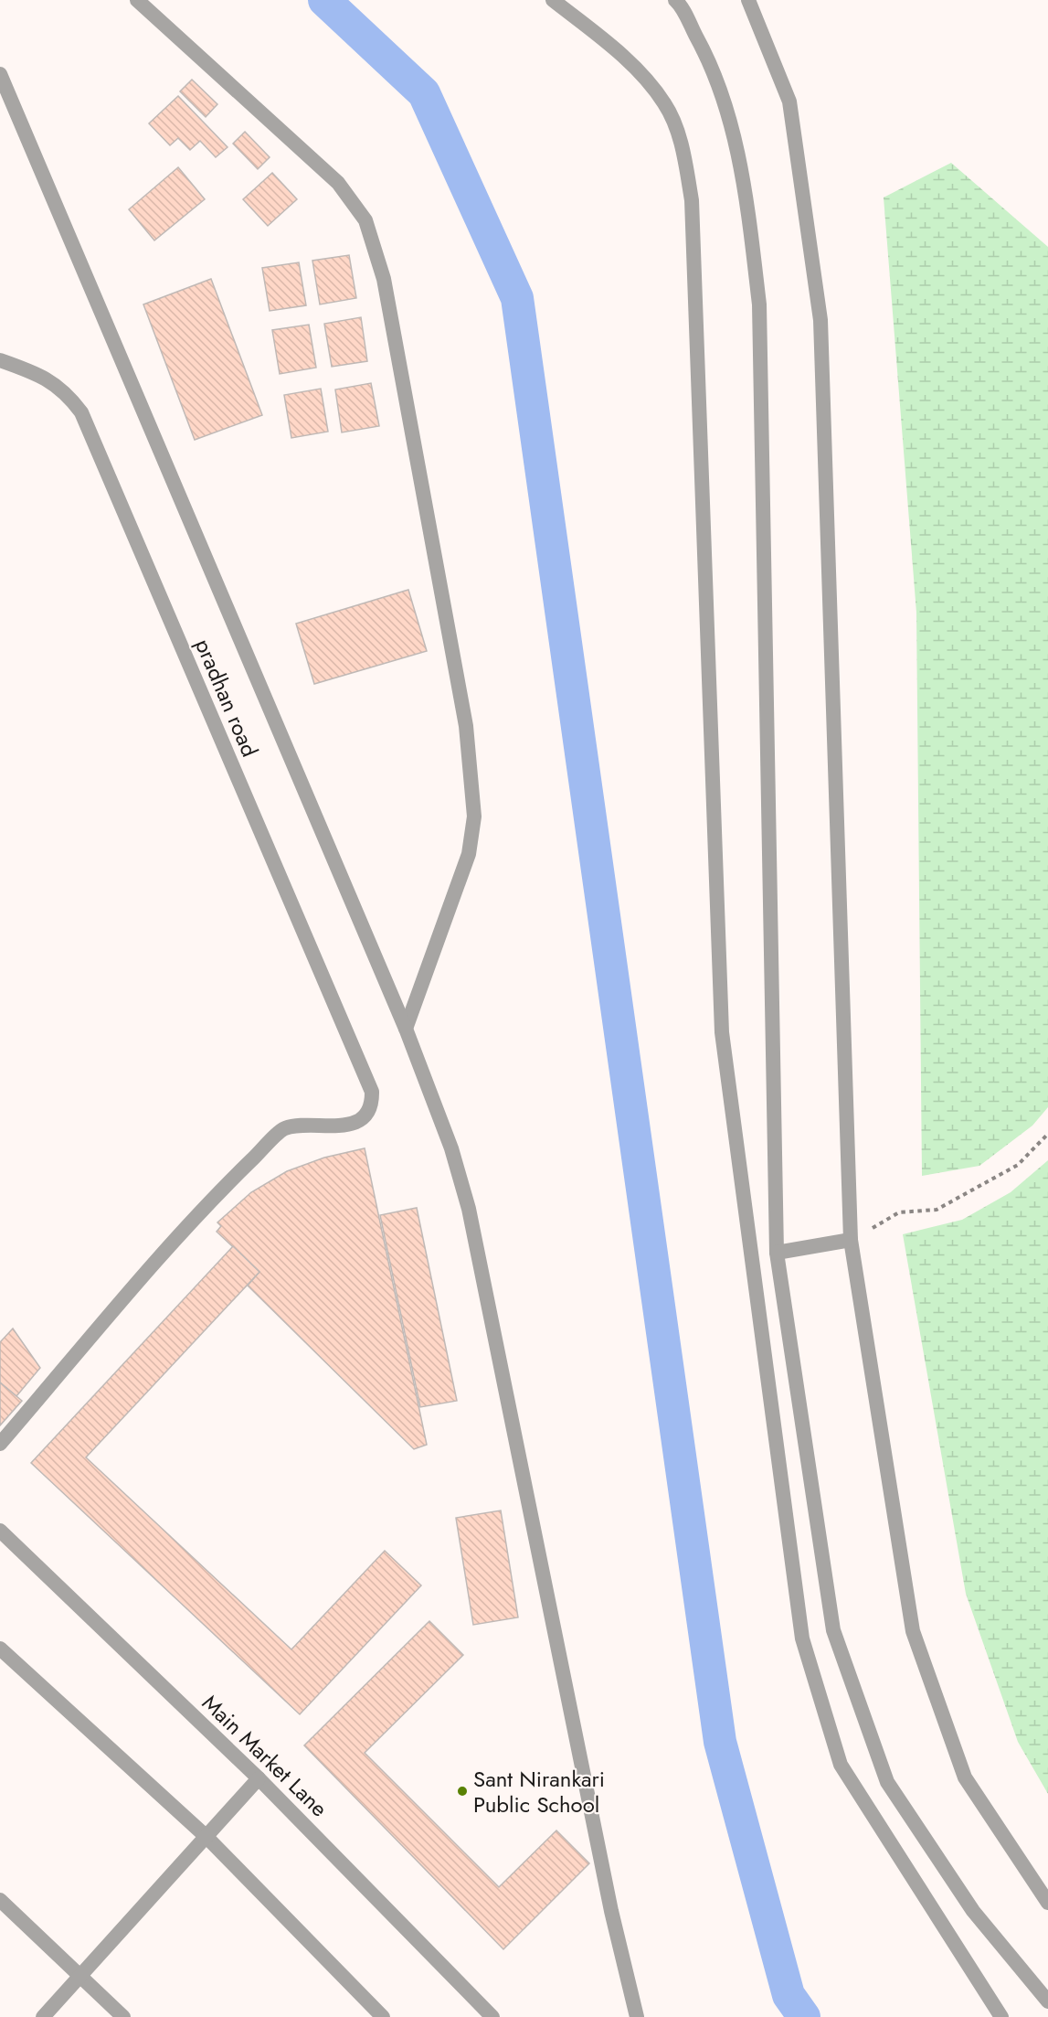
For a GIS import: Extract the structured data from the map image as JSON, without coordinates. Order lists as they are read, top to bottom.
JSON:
{
  "streets": {
    "street": ["pradhan road", "Main Market Lane"]
  },
  "places": ["Sant Nirankari Public School"]
}
